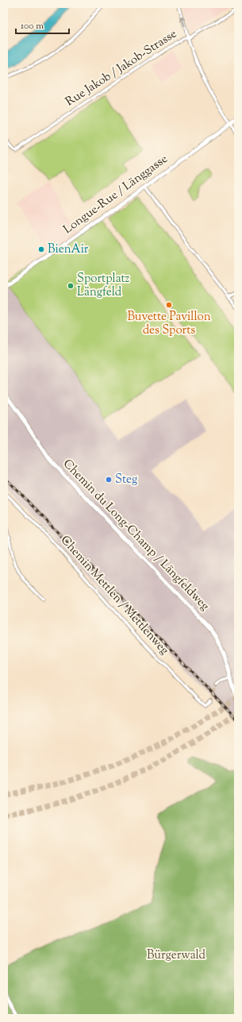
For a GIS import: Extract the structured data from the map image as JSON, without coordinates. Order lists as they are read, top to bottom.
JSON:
{
  "streets": {
    "main road": ["Longue-Rue / Länggasse", "Chemin du Long-Champ / Längfeldweg"],
    "street": ["Rue Jakob / Jakob-Strasse", "Chemin Mettlen / Mettlenweg"]
  },
  "parks": ["Bürgerwald"],
  "places": [
    "BienAir",
    "Sportplatz Längfeld",
    "Buvette Pavillon des Sports",
    "Steg"
  ],
  "scale_bar": "100 m"
}
